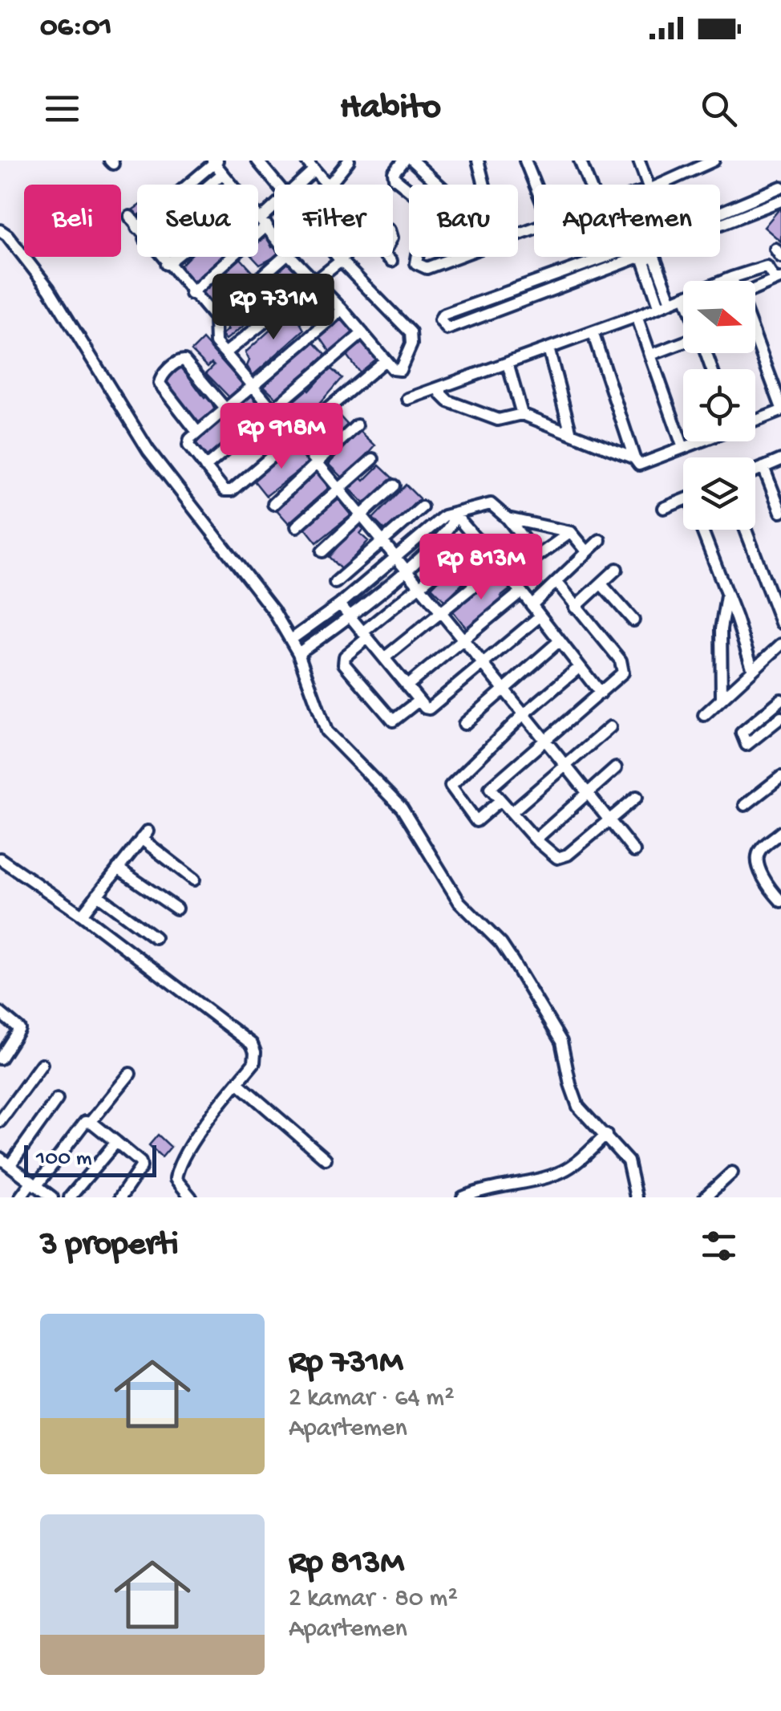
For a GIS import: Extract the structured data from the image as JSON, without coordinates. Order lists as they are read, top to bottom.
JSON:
{
  "scale_bar": "100 m",
  "north": "right",
  "page": {
    "status": "06:01",
    "header": "Habito",
    "chip": [
      "Beli",
      "Sewa",
      "Filter",
      "Baru",
      "Apartemen"
    ],
    "price": ["Rp 731M", "Rp 918M", "Rp 813M"],
    "scale": "100 m",
    "heading": "3 properti",
    "list": [
      {
        "name": "Rp 731M",
        "note": "2 kamar · 64 m² · Apartemen"
      },
      {
        "name": "Rp 813M",
        "note": "2 kamar · 80 m² · Apartemen"
      }
    ]
  }
}
